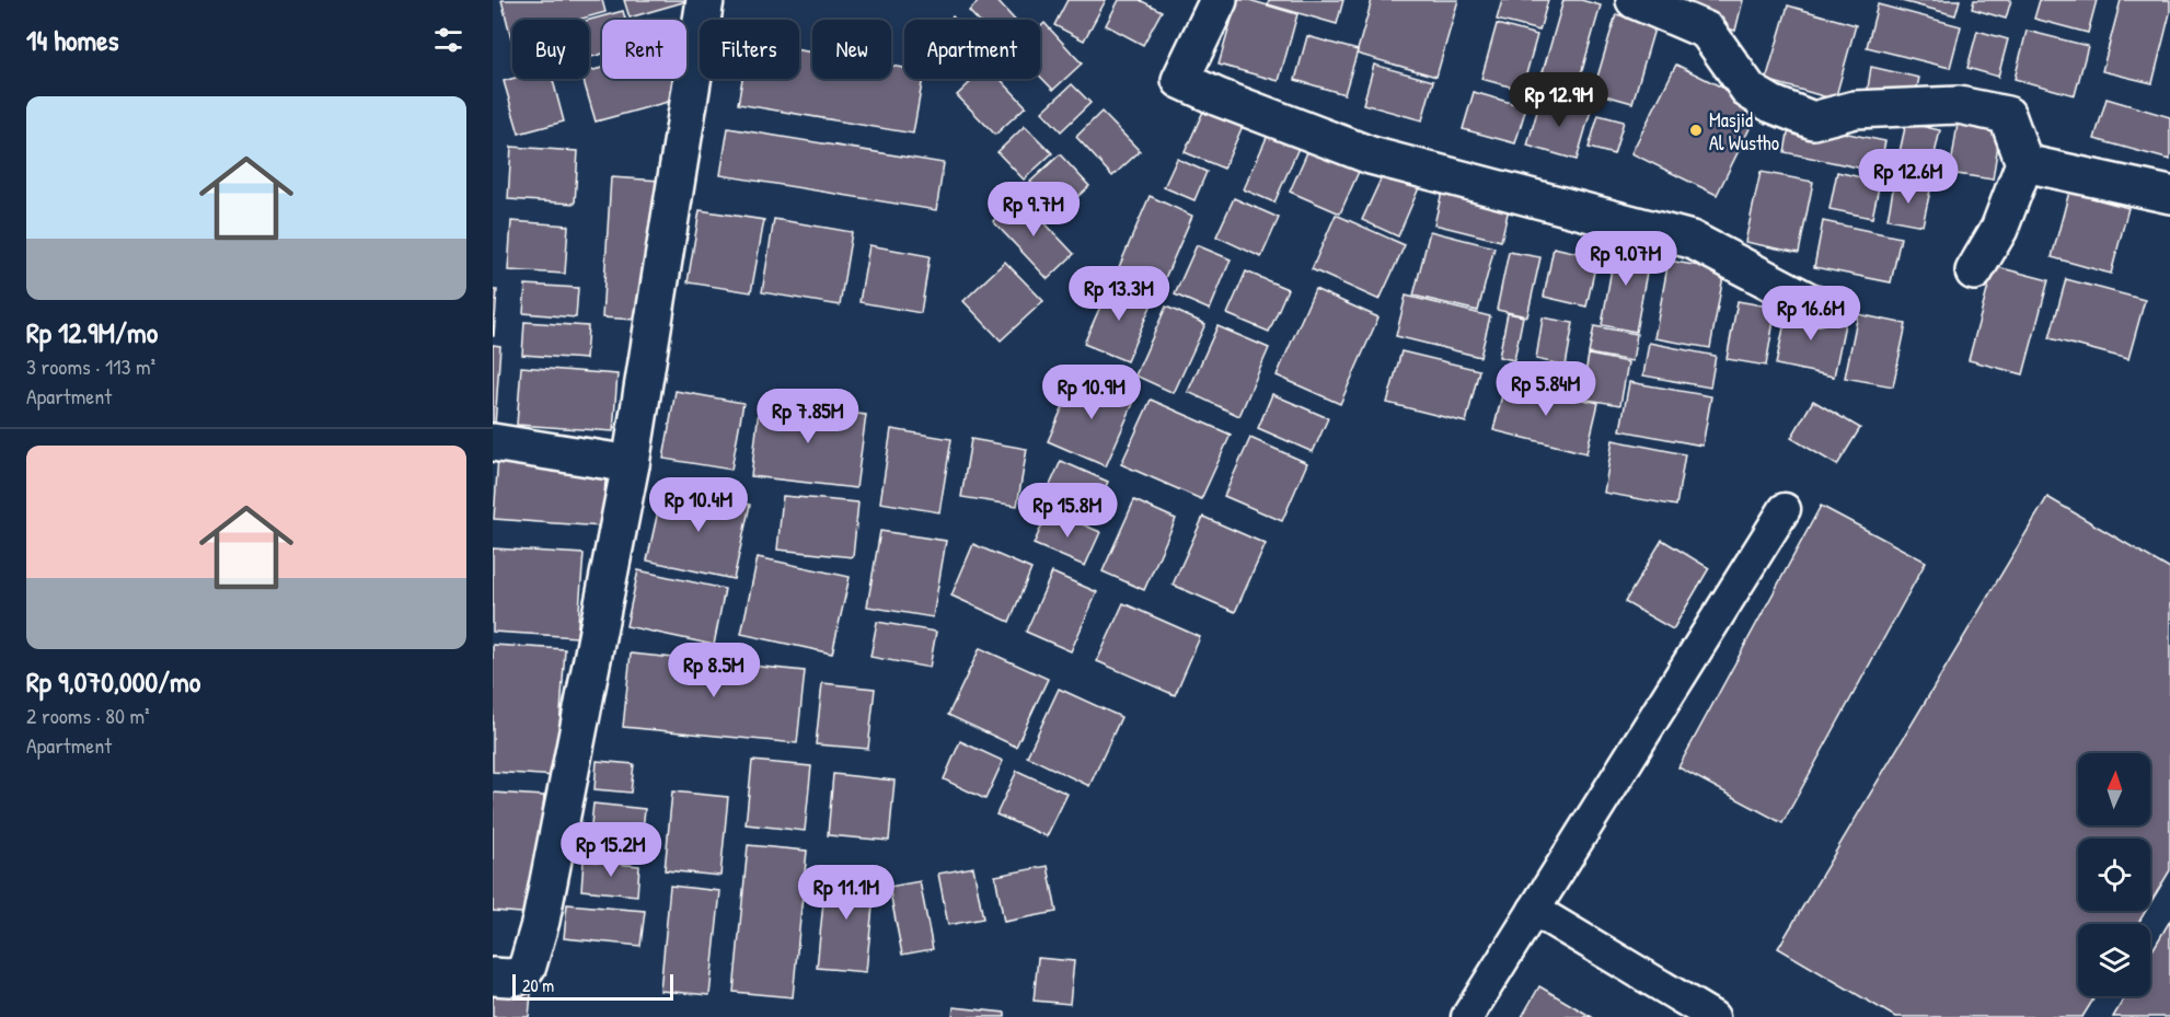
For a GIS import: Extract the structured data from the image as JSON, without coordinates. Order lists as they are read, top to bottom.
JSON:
{
  "places": ["Masjid Al Wustho"],
  "scale_bar": "20 m",
  "north": "top",
  "page": {
    "heading": "14 homes",
    "chip": [
      "Buy",
      "Rent",
      "Filters",
      "New",
      "Apartment"
    ],
    "price": [
      "Rp 12.9M",
      "Rp 12.6M",
      "Rp 9.7M",
      "Rp 9.07M",
      "Rp 13.3M",
      "Rp 16.6M",
      "Rp 5.84M",
      "Rp 10.9M",
      "Rp 7.85M",
      "Rp 10.4M",
      "Rp 15.8M",
      "Rp 8.5M",
      "Rp 15.2M",
      "Rp 11.1M"
    ],
    "list": [
      {
        "name": "Rp 12.9M/mo",
        "note": "3 rooms · 113 m² · Apartment"
      },
      {
        "name": "Rp 9,070,000/mo",
        "note": "2 rooms · 80 m² · Apartment"
      }
    ],
    "scale": "20 m"
  }
}
